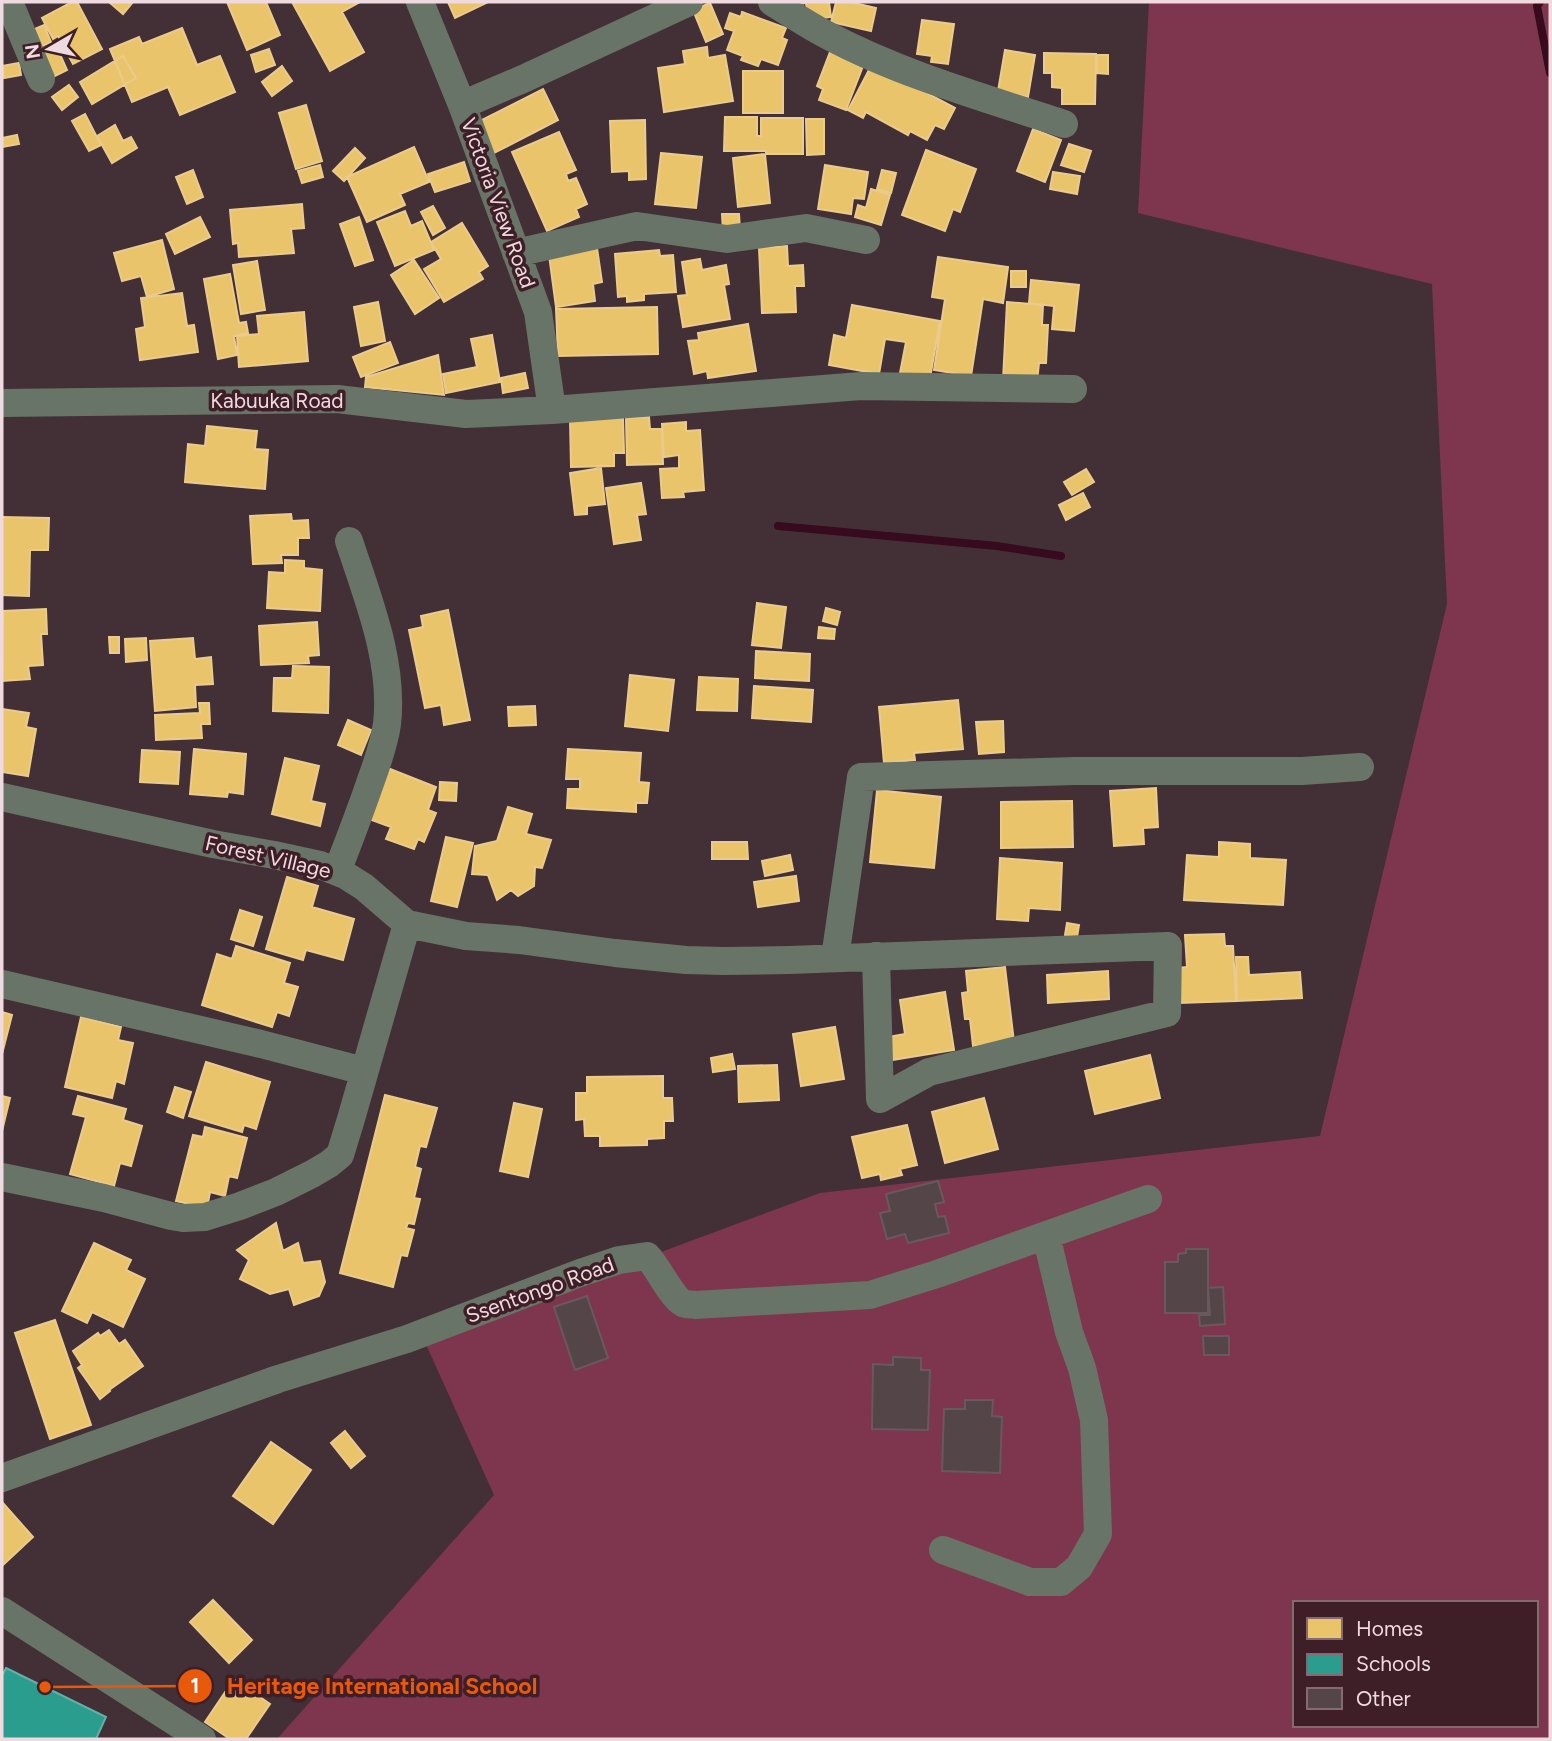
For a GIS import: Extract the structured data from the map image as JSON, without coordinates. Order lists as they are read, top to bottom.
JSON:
{
  "streets": {
    "street": [
      "Victoria View Road",
      "Kabuuka Road",
      "Forest Village",
      "Ssentongo Road"
    ]
  },
  "crossings": [
    ["Victoria View Road", "Kabuuka Road"]
  ],
  "places": ["Heritage International School"],
  "legend": ["Homes", "Schools", "Other"],
  "north": "left"
}
